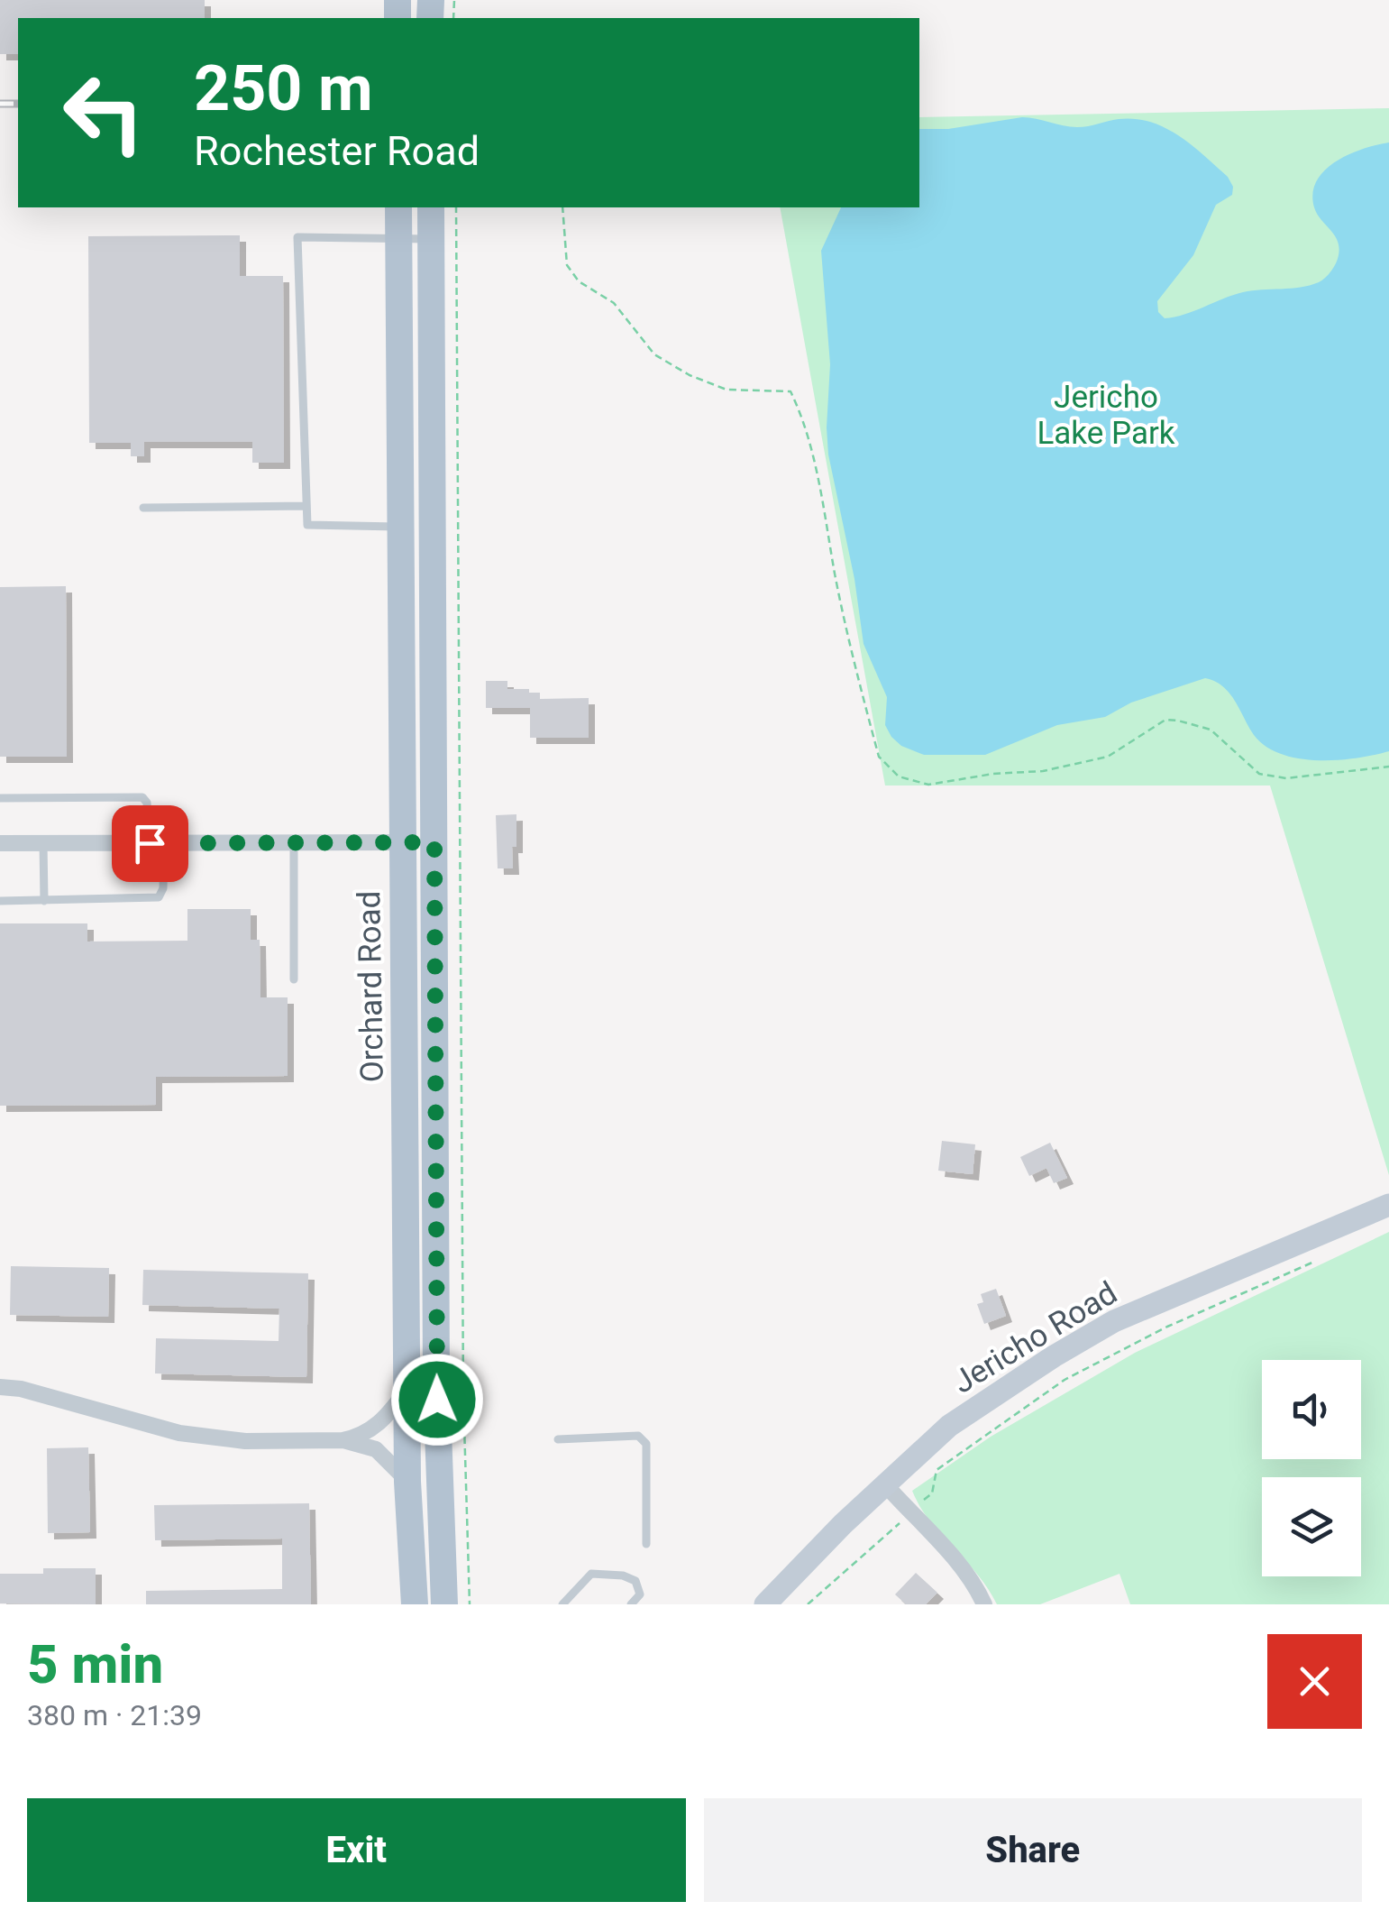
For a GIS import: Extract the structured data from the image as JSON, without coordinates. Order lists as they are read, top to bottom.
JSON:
{
  "streets": {
    "main road": ["Orchard Road", "Jericho Road"]
  },
  "parks": ["Jericho Lake Park"],
  "page": {
    "turn": ["250 m", "Rochester Road"],
    "heading": ["5 min", "380 m · 21:39"],
    "buttons": ["Exit", "Share"]
  }
}
